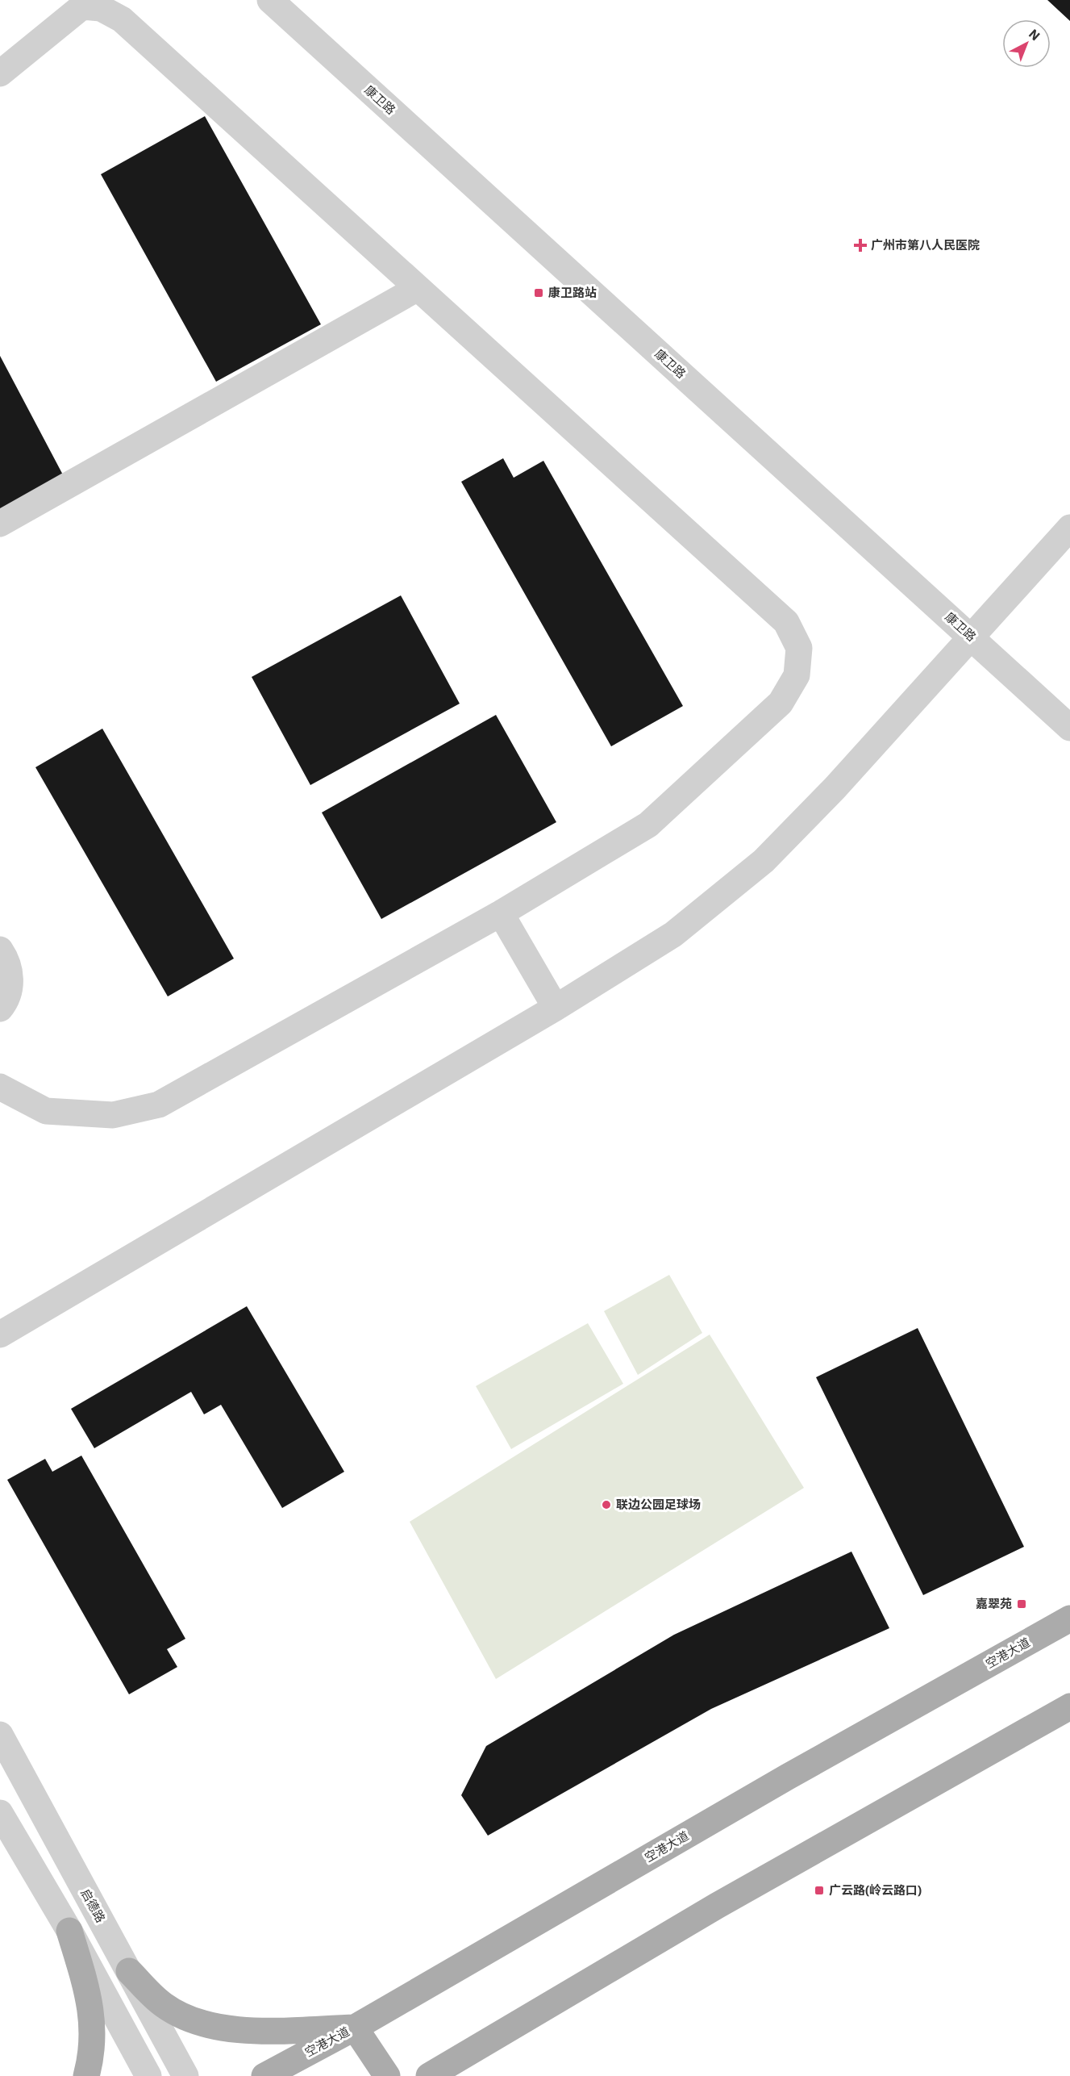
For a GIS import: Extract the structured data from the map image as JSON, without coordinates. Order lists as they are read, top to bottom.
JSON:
{
  "streets": {
    "main road": ["空港大道"],
    "street": ["康卫路", "启德路"]
  },
  "places": {
    "health": ["广州市第八人民医院"],
    "transit": ["康卫路站", "嘉翠苑", "广云路(岭云路口)"],
    "other": ["联边公园足球场"]
  },
  "north": "top right"
}
